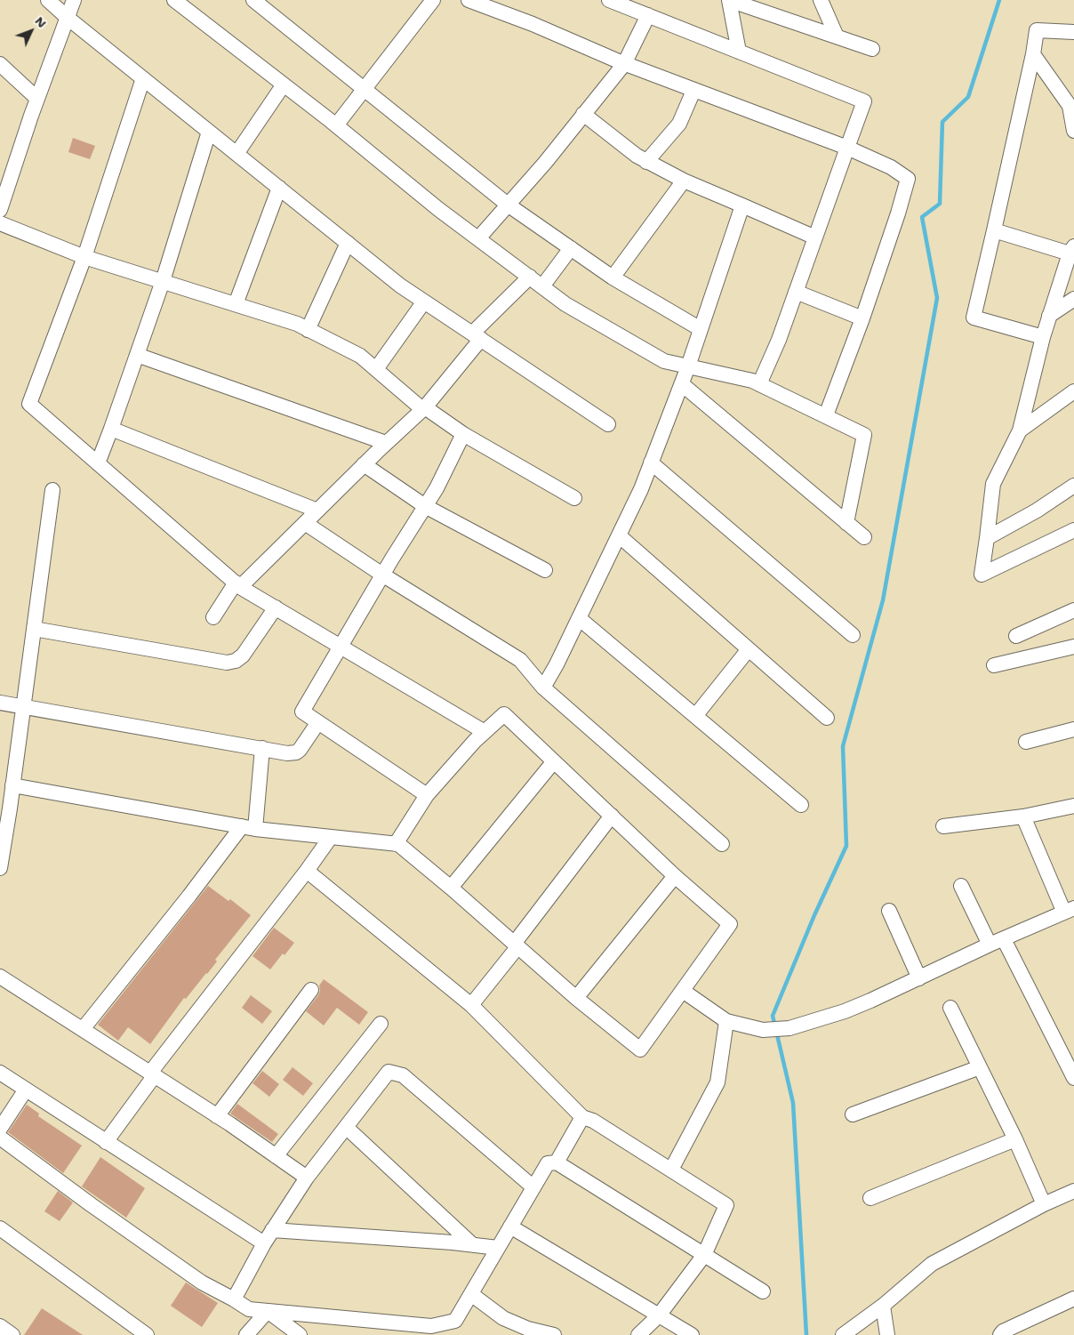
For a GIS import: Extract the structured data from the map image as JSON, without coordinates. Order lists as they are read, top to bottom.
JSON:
{
  "north": "top right"
}
